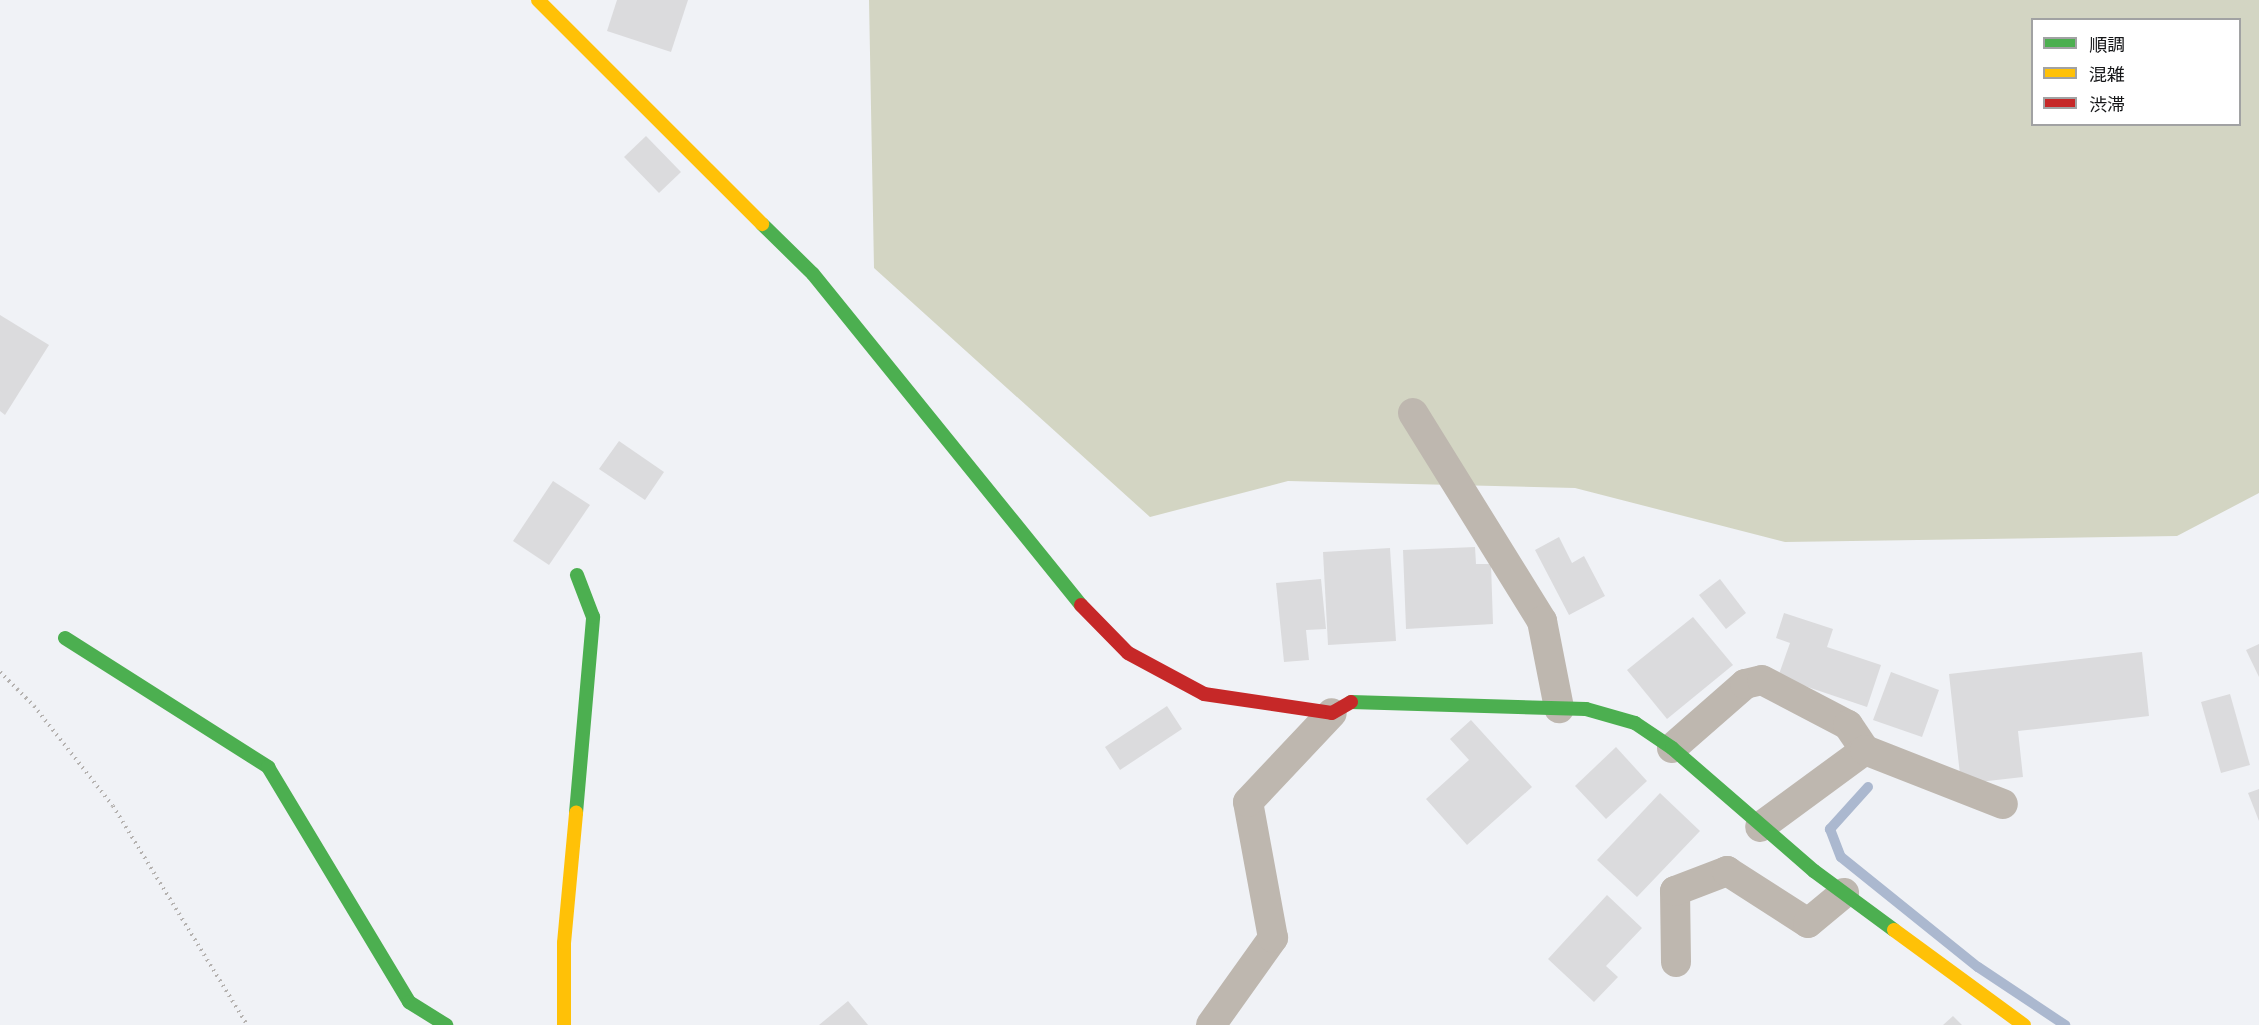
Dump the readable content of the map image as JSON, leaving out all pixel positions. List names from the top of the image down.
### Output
{
  "legend": ["順調", "混雑", "渋滞"]
}
